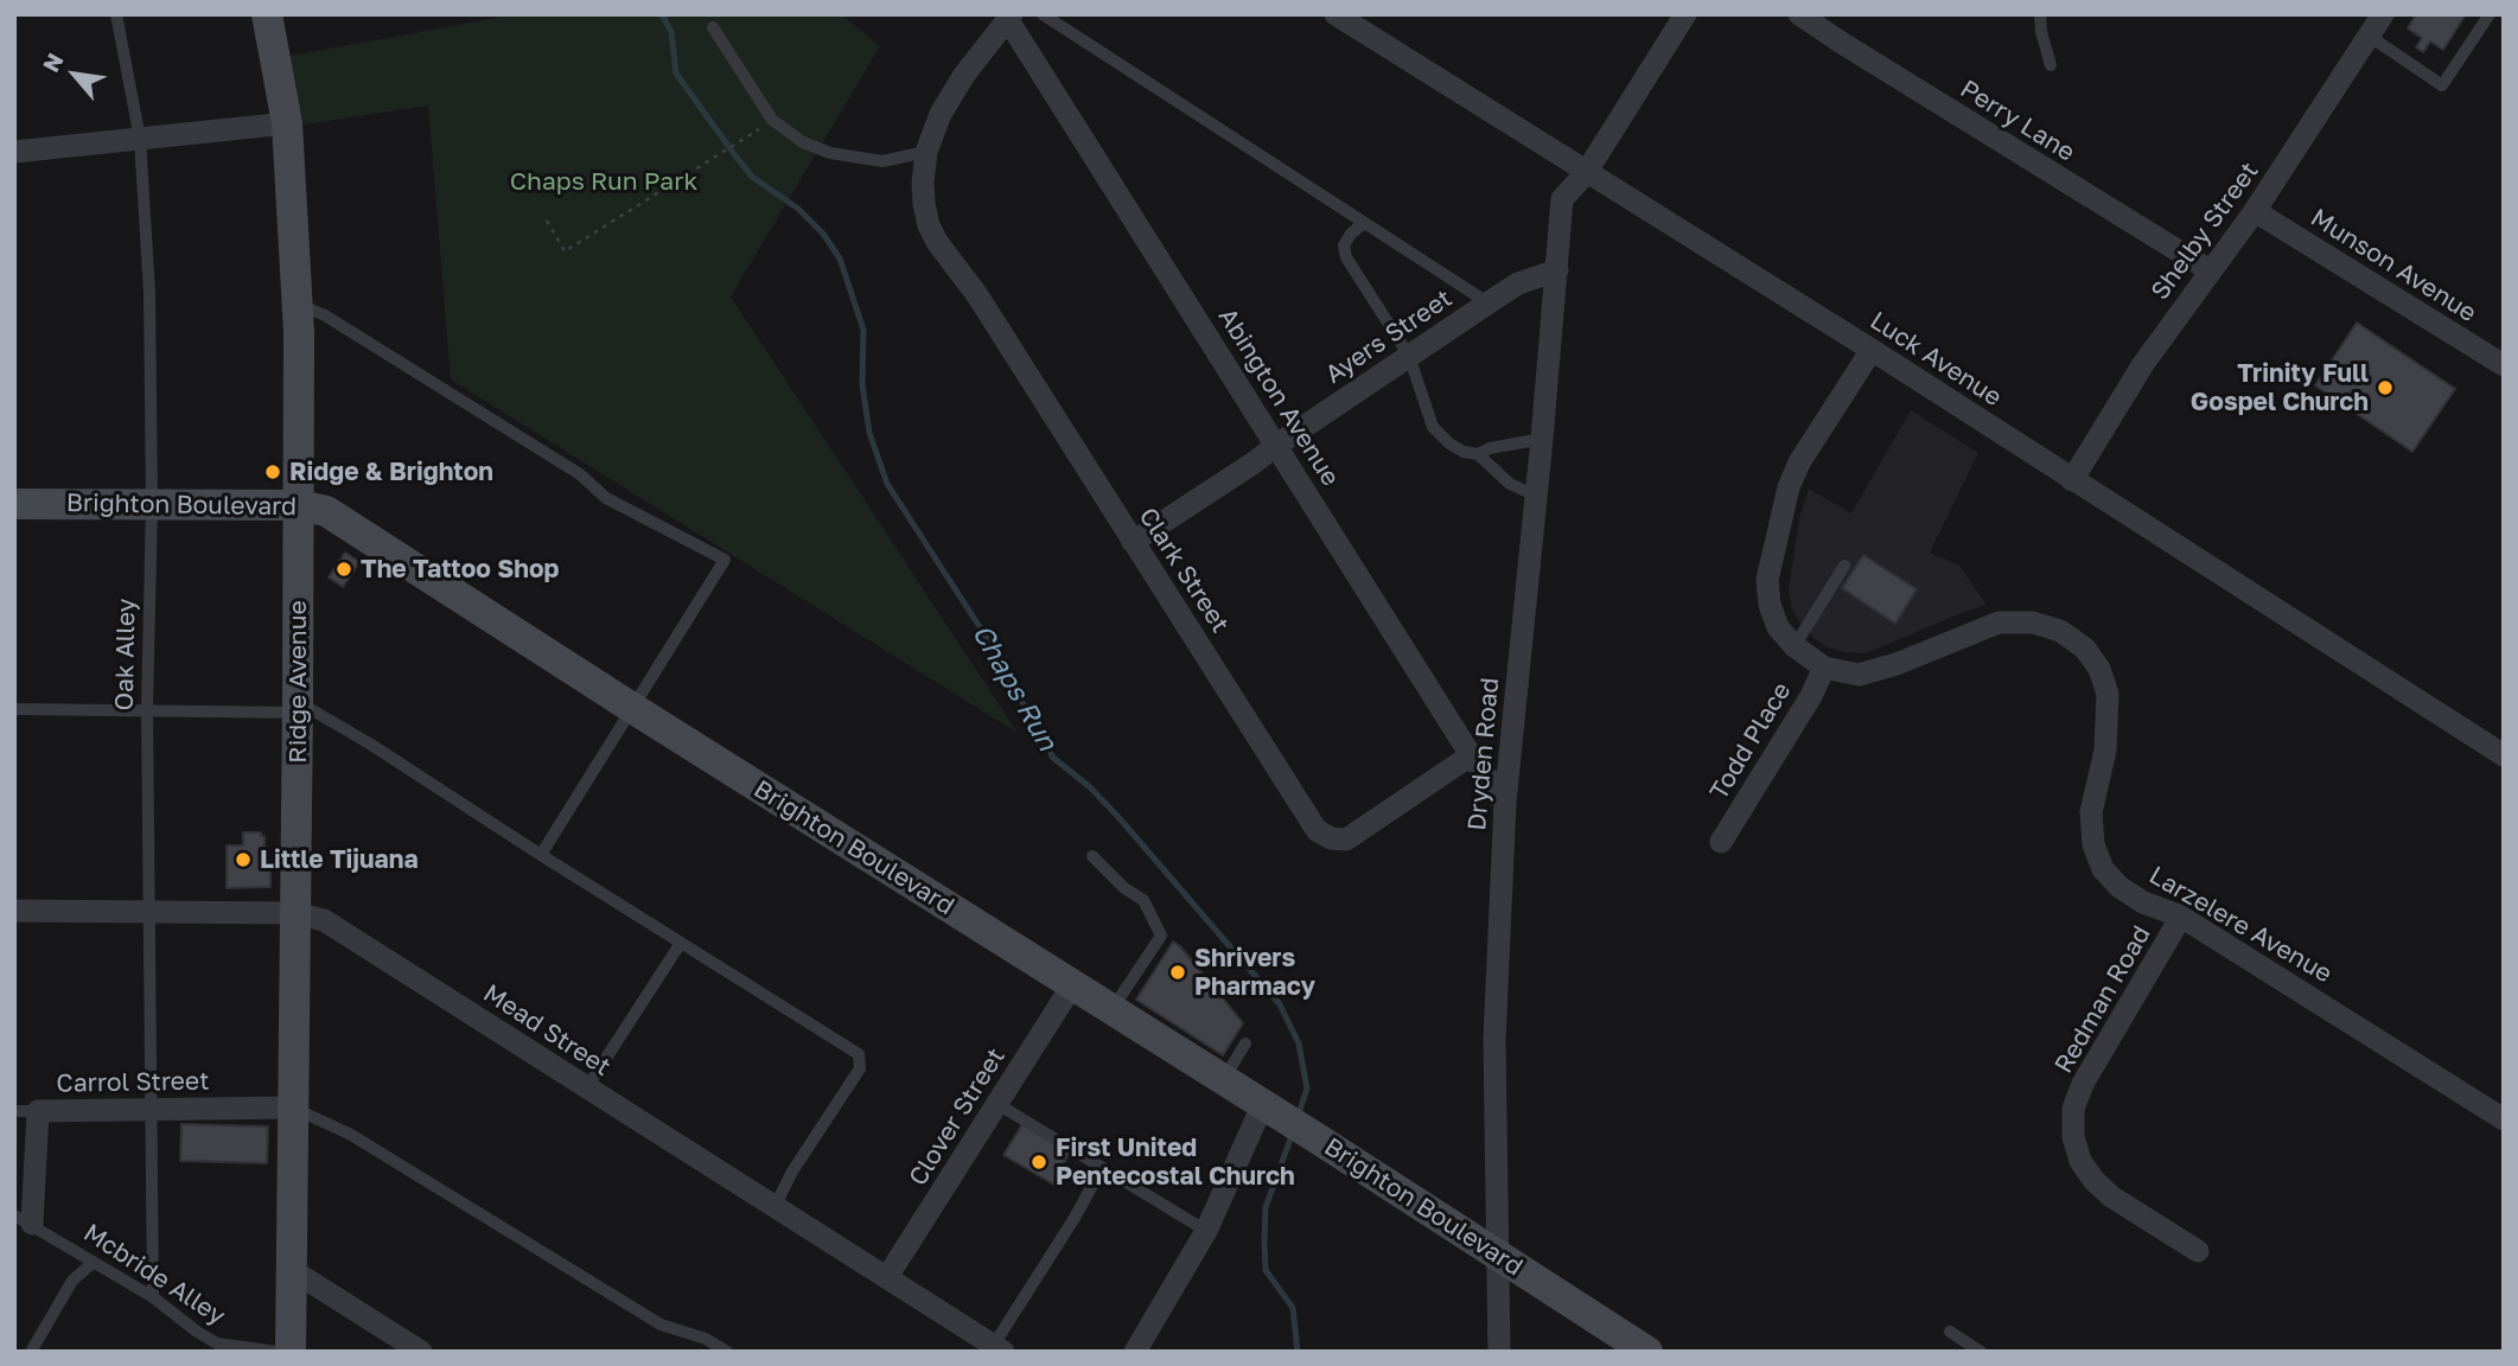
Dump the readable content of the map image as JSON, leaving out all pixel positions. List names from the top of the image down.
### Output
{
  "streets": {
    "street": [
      "Perry Lane",
      "Shelby Street",
      "Munson Avenue",
      "Ayers Street",
      "Luck Avenue",
      "Abington Avenue",
      "Brighton Boulevard",
      "Clark Street",
      "Ridge Avenue",
      "Todd Place",
      "Dryden Road",
      "Larzelere Avenue",
      "Redman Road",
      "Mead Street",
      "Carrol Street",
      "Clover Street"
    ],
    "lane": ["Oak Alley", "Mcbride Alley"]
  },
  "crossings": [
    ["Perry Lane", "Shelby Street"],
    ["Shelby Street", "Munson Avenue"],
    ["Shelby Street", "Luck Avenue"],
    ["Ayers Street", "Abington Avenue"],
    ["Ayers Street", "Clark Street"],
    ["Ayers Street", "Dryden Road"],
    ["Luck Avenue", "Dryden Road"],
    ["Luck Avenue", "Larzelere Avenue"],
    ["Abington Avenue", "Clark Street"],
    ["Abington Avenue", "Dryden Road"],
    ["Brighton Boulevard", "Oak Alley"],
    ["Brighton Boulevard", "Ridge Avenue"],
    ["Brighton Boulevard", "Dryden Road"],
    ["Brighton Boulevard", "Clover Street"],
    ["Oak Alley", "Mead Street"],
    ["Oak Alley", "Carrol Street"],
    ["Oak Alley", "Mcbride Alley"],
    ["Ridge Avenue", "Mead Street"],
    ["Ridge Avenue", "Carrol Street"],
    ["Todd Place", "Larzelere Avenue"],
    ["Larzelere Avenue", "Redman Road"],
    ["Mead Street", "Clover Street"],
    ["Carrol Street", "Mcbride Alley"]
  ],
  "water": ["Chaps Run"],
  "parks": ["Chaps Run Park"],
  "places": [
    "Trinity Full Gospel Church",
    "Ridge & Brighton",
    "The Tattoo Shop",
    "Little Tijuana",
    "Shrivers Pharmacy",
    "First United Pentecostal Church"
  ],
  "north": "top left"
}
